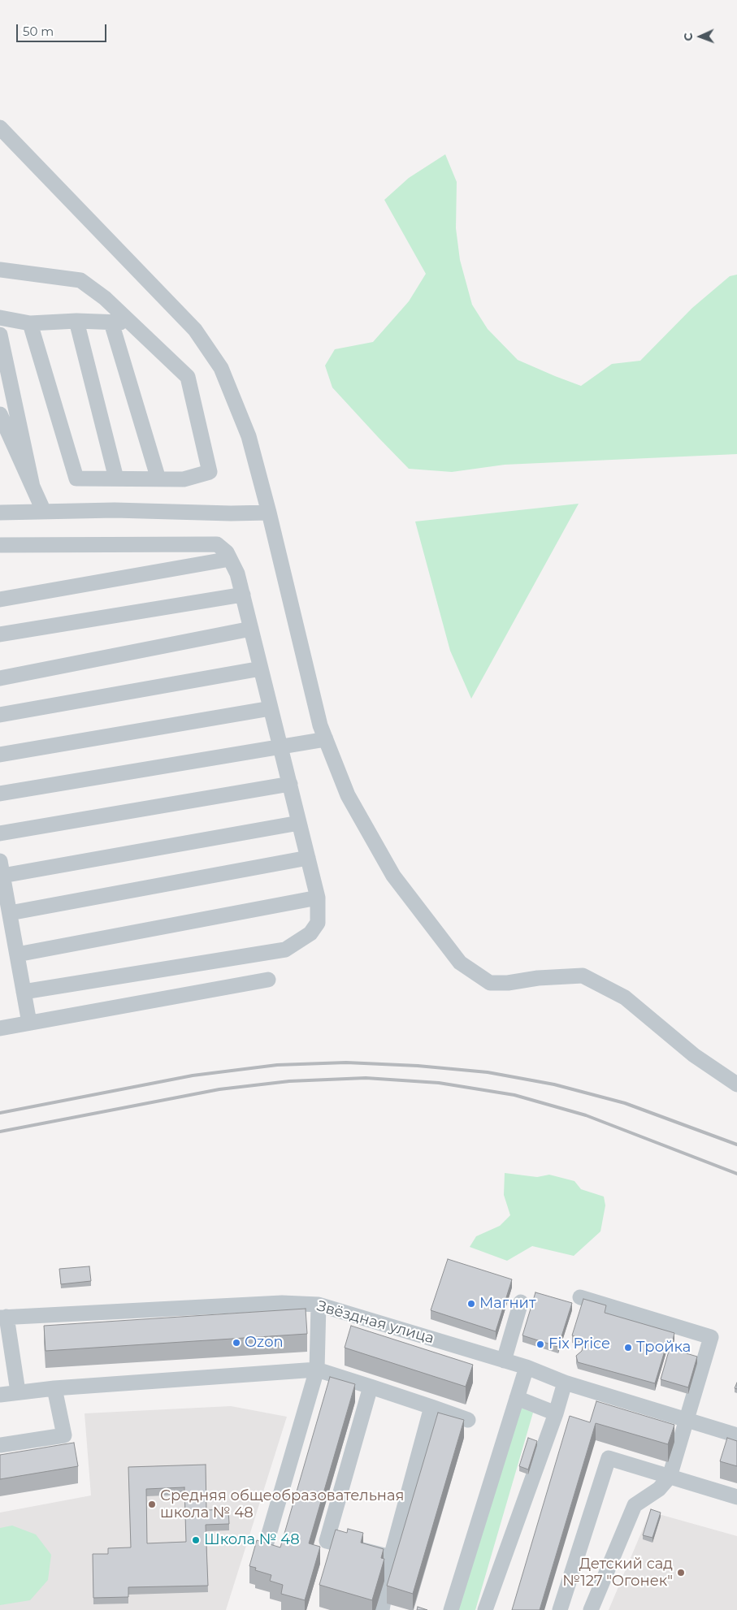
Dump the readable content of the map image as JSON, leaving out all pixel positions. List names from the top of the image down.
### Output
{
  "streets": {
    "street": ["Звёздная улица"]
  },
  "places": [
    "Магнит",
    "Ozon",
    "Fix Price",
    "Тройка",
    "Средняя общеобразовательная школа № 48",
    "Школа № 48",
    "Детский сад №127 \"Огонек\""
  ],
  "scale_bar": "50 m",
  "north": "left"
}
